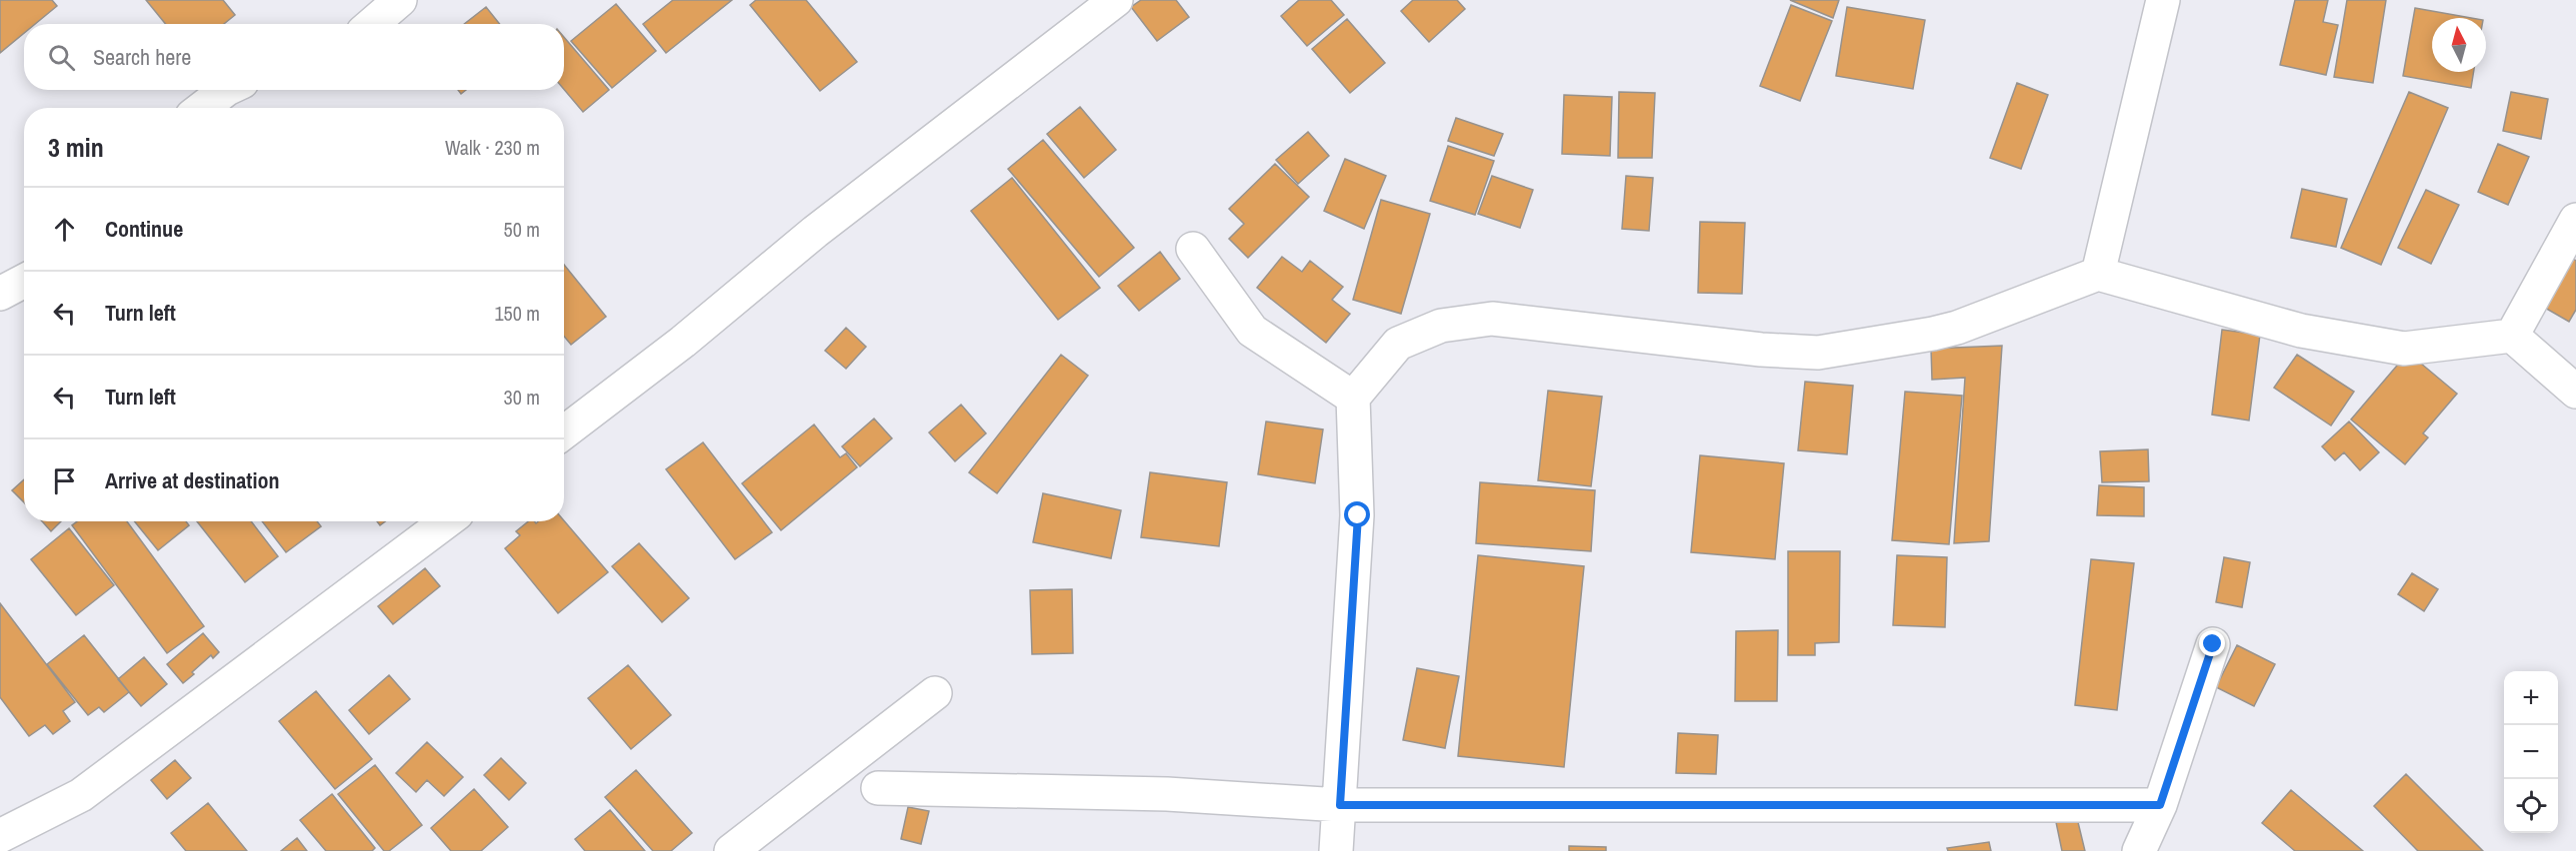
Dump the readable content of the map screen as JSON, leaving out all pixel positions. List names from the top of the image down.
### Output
{
  "north": "top",
  "page": {
    "search": "Search here",
    "heading": ["3 min", "Walk · 230 m"],
    "list": [
      ["Continue", "50 m"],
      ["Turn left", "150 m"],
      ["Turn left", "30 m"],
      "Arrive at destination"
    ],
    "map_buttons": ["+", "−"]
  }
}
